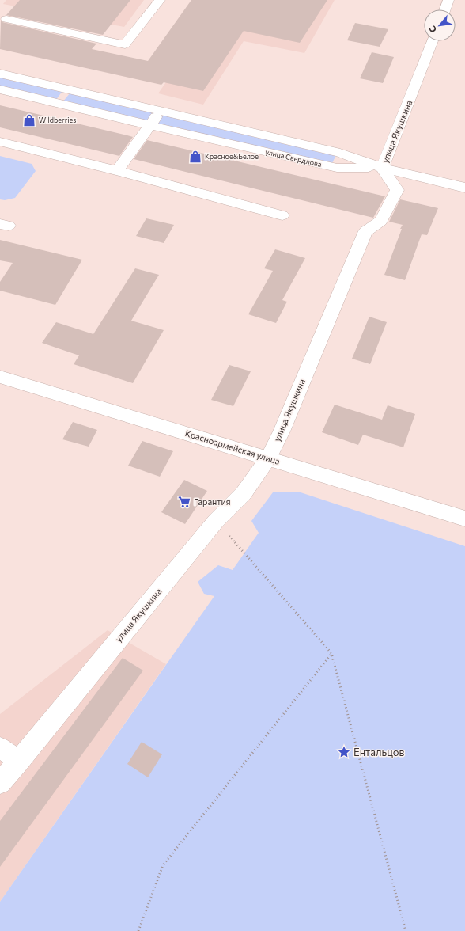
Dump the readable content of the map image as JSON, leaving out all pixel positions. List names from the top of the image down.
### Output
{
  "streets": {
    "street": ["улица Якушкина", "улица Свердлова", "Красноармейская улица"]
  },
  "crossings": [
    ["улица Якушкина", "улица Свердлова"],
    ["улица Якушкина", "Красноармейская улица"]
  ],
  "places": {
    "shop": ["Wildberries", "Красное&Белое"],
    "supermarket": ["Гарантия"],
    "place": ["Ентальцов"]
  },
  "north": "bottom left"
}
